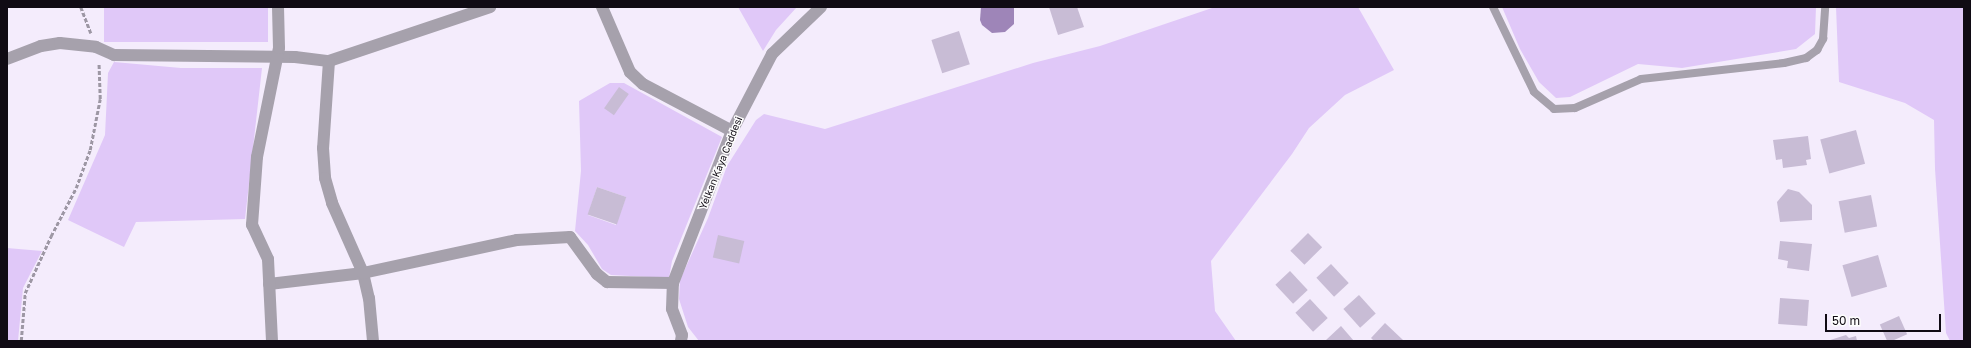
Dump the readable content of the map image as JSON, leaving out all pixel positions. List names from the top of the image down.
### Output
{
  "streets": {
    "street": ["Yelkan Kaya Caddesi"]
  },
  "scale_bar": "50 m"
}
